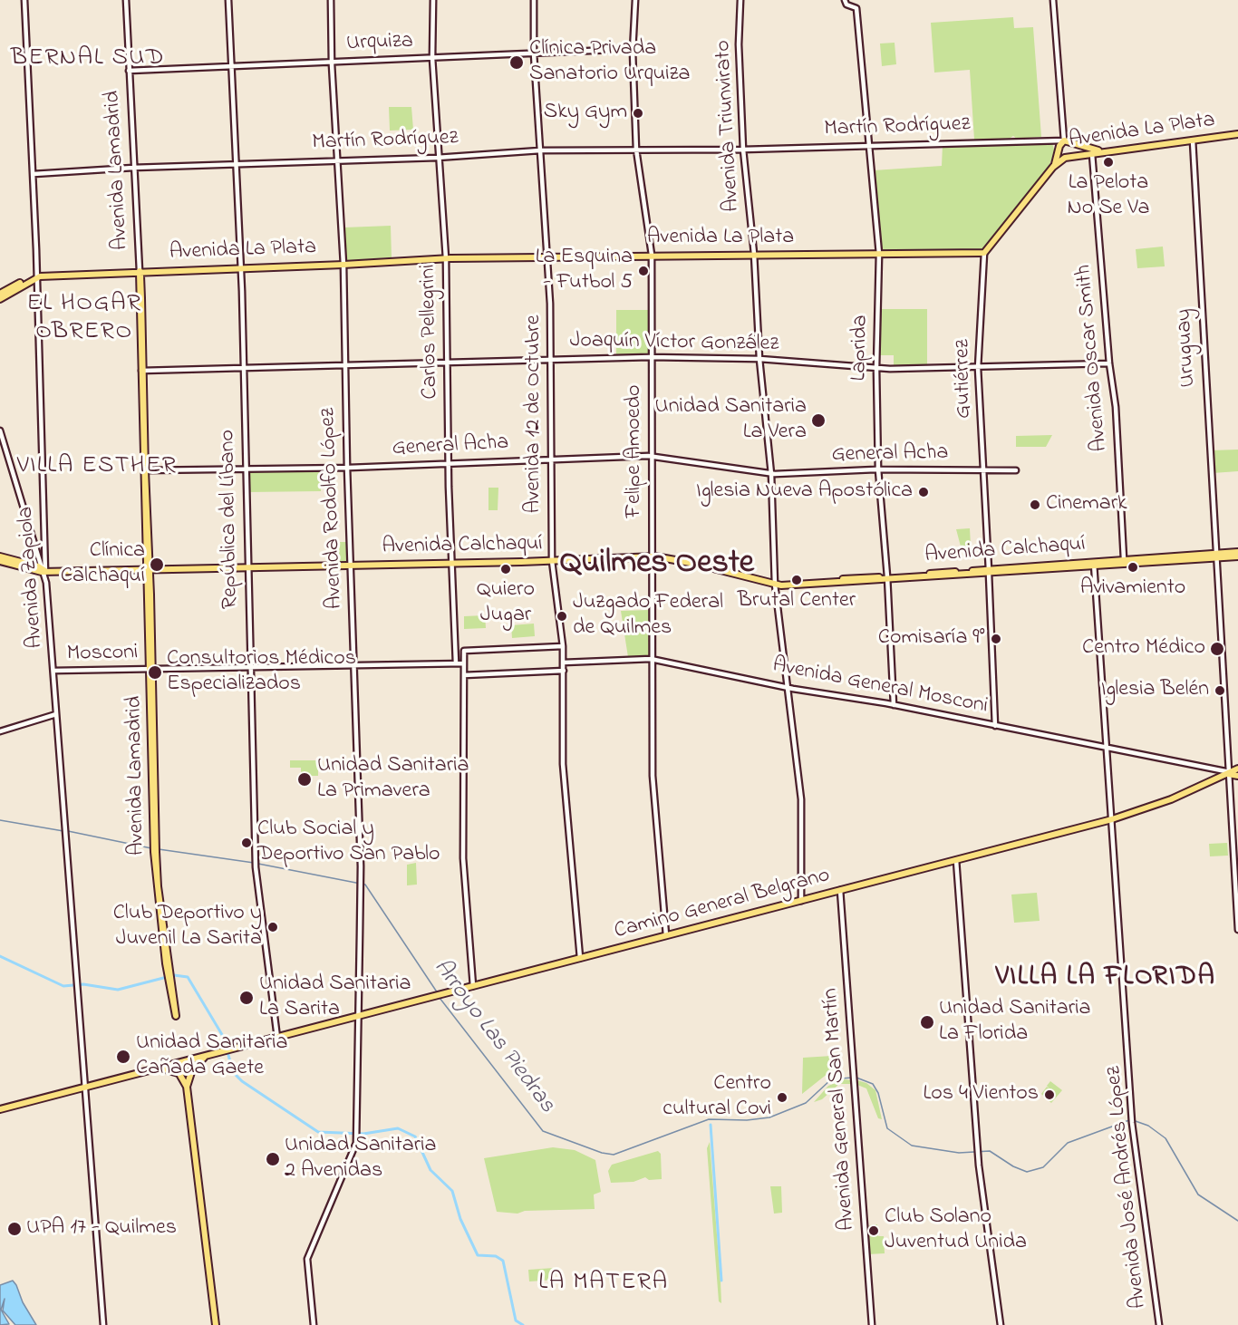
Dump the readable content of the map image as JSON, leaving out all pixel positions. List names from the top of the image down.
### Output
{
  "streets": {
    "main road": [
      "Avenida La Plata",
      "Avenida Lamadrid",
      "Avenida Calchaquí",
      "Avenida General Mosconi",
      "Camino General Belgrano"
    ],
    "street": [
      "Urquiza",
      "Avenida Triunvirato",
      "Martín Rodríguez",
      "Carlos Pellegrini",
      "Joaquín Víctor González",
      "Laprida",
      "Uruguay",
      "Avenida Oscar Smith",
      "Gutiérrez",
      "Avenida 12 de Octubre",
      "General Acha",
      "Felipe Amoedo",
      "Avenida Rodolfo López",
      "República del Líbano",
      "Avenida Zapiola",
      "Mosconi",
      "Avenida General San Martín",
      "Avenida José Andrés López"
    ]
  },
  "crossings": [
    ["Urquiza", "Avenida Lamadrid"],
    ["Urquiza", "Carlos Pellegrini"],
    ["Urquiza", "Avenida 12 de Octubre"],
    ["Urquiza", "Felipe Amoedo"],
    ["Urquiza", "Avenida Rodolfo López"],
    ["Urquiza", "República del Líbano"],
    ["Avenida Triunvirato", "Martín Rodríguez"],
    ["Avenida Triunvirato", "Avenida La Plata"],
    ["Avenida Triunvirato", "Joaquín Víctor González"],
    ["Avenida Triunvirato", "General Acha"],
    ["Avenida Triunvirato", "Avenida Calchaquí"],
    ["Avenida Triunvirato", "Avenida General Mosconi"],
    ["Avenida Triunvirato", "Camino General Belgrano"],
    ["Martín Rodríguez", "Avenida La Plata"],
    ["Martín Rodríguez", "Avenida Lamadrid"],
    ["Martín Rodríguez", "Carlos Pellegrini"],
    ["Martín Rodríguez", "Laprida"],
    ["Martín Rodríguez", "Avenida 12 de Octubre"],
    ["Martín Rodríguez", "Felipe Amoedo"],
    ["Martín Rodríguez", "Avenida Rodolfo López"],
    ["Martín Rodríguez", "República del Líbano"],
    ["Martín Rodríguez", "Avenida Zapiola"],
    ["Avenida La Plata", "Avenida Lamadrid"],
    ["Avenida La Plata", "Carlos Pellegrini"],
    ["Avenida La Plata", "Laprida"],
    ["Avenida La Plata", "Uruguay"],
    ["Avenida La Plata", "Avenida Oscar Smith"],
    ["Avenida La Plata", "Gutiérrez"],
    ["Avenida La Plata", "Avenida 12 de Octubre"],
    ["Avenida La Plata", "Felipe Amoedo"],
    ["Avenida La Plata", "Avenida Rodolfo López"],
    ["Avenida La Plata", "República del Líbano"],
    ["Avenida La Plata", "Avenida Zapiola"],
    ["Avenida Lamadrid", "Joaquín Víctor González"],
    ["Avenida Lamadrid", "General Acha"],
    ["Avenida Lamadrid", "Avenida Calchaquí"],
    ["Avenida Lamadrid", "Mosconi"],
    ["Carlos Pellegrini", "Joaquín Víctor González"],
    ["Carlos Pellegrini", "General Acha"],
    ["Carlos Pellegrini", "Avenida Calchaquí"],
    ["Joaquín Víctor González", "Laprida"],
    ["Joaquín Víctor González", "Avenida Oscar Smith"],
    ["Joaquín Víctor González", "Gutiérrez"],
    ["Joaquín Víctor González", "Avenida 12 de Octubre"],
    ["Joaquín Víctor González", "Felipe Amoedo"],
    ["Joaquín Víctor González", "Avenida Rodolfo López"],
    ["Joaquín Víctor González", "República del Líbano"],
    ["Laprida", "General Acha"],
    ["Laprida", "Avenida Calchaquí"],
    ["Laprida", "Avenida General Mosconi"],
    ["Uruguay", "Avenida Calchaquí"],
    ["Uruguay", "Avenida General Mosconi"],
    ["Uruguay", "Camino General Belgrano"],
    ["Avenida Oscar Smith", "Avenida Calchaquí"],
    ["Gutiérrez", "General Acha"],
    ["Gutiérrez", "Avenida Calchaquí"],
    ["Gutiérrez", "Avenida General Mosconi"],
    ["Avenida 12 de Octubre", "General Acha"],
    ["Avenida 12 de Octubre", "Avenida Calchaquí"],
    ["Avenida 12 de Octubre", "Avenida General Mosconi"],
    ["Avenida 12 de Octubre", "Camino General Belgrano"],
    ["General Acha", "Felipe Amoedo"],
    ["General Acha", "Avenida Rodolfo López"],
    ["General Acha", "República del Líbano"],
    ["Felipe Amoedo", "Avenida Calchaquí"],
    ["Felipe Amoedo", "Avenida General Mosconi"],
    ["Felipe Amoedo", "Camino General Belgrano"],
    ["Avenida Rodolfo López", "Avenida Calchaquí"],
    ["Avenida Rodolfo López", "Camino General Belgrano"],
    ["República del Líbano", "Avenida Calchaquí"],
    ["República del Líbano", "Camino General Belgrano"],
    ["Avenida Calchaquí", "Avenida Zapiola"],
    ["Avenida Calchaquí", "Avenida José Andrés López"],
    ["Avenida Zapiola", "Mosconi"],
    ["Avenida General Mosconi", "Camino General Belgrano"],
    ["Avenida General Mosconi", "Avenida José Andrés López"],
    ["Camino General Belgrano", "Avenida General San Martín"],
    ["Camino General Belgrano", "Avenida José Andrés López"]
  ],
  "districts": [
    "BERNAL SUD",
    "EL HOGAR OBRERO",
    "VILLA ESTHER",
    "Quilmes Oeste",
    "VILLA LA FLORIDA",
    "LA MATERA"
  ],
  "water": ["Arroyo Las Piedras"],
  "places": [
    "Clínica Privada Sanatorio Urquiza",
    "Sky Gym",
    "La Pelota No Se Va",
    "La Esquina - Futbol 5",
    "Unidad Sanitaria La Vera",
    "Iglesia Nueva Apostólica",
    "Cinemark",
    "Clínica Calchaquí",
    "Avivamiento",
    "Quiero Jugar",
    "Brutal Center",
    "Juzgado Federal de Quilmes",
    "Comisaría 9°",
    "Centro Médico",
    "Consultorios Médicos Especializados",
    "Iglesia Belén",
    "Unidad Sanitaria La Primavera",
    "Club Social y Deportivo San Pablo",
    "Club Deportivo y Juvenil La Sarita",
    "Unidad Sanitaria La Sarita",
    "Unidad Sanitaria La Florida",
    "Unidad Sanitaria Cañada Gaete",
    "Los 4 Vientos",
    "Centro cultural Covi",
    "Unidad Sanitaria 2 Avenidas",
    "UPA 17 - Quilmes",
    "Club Solano Juventud Unida"
  ]
}
